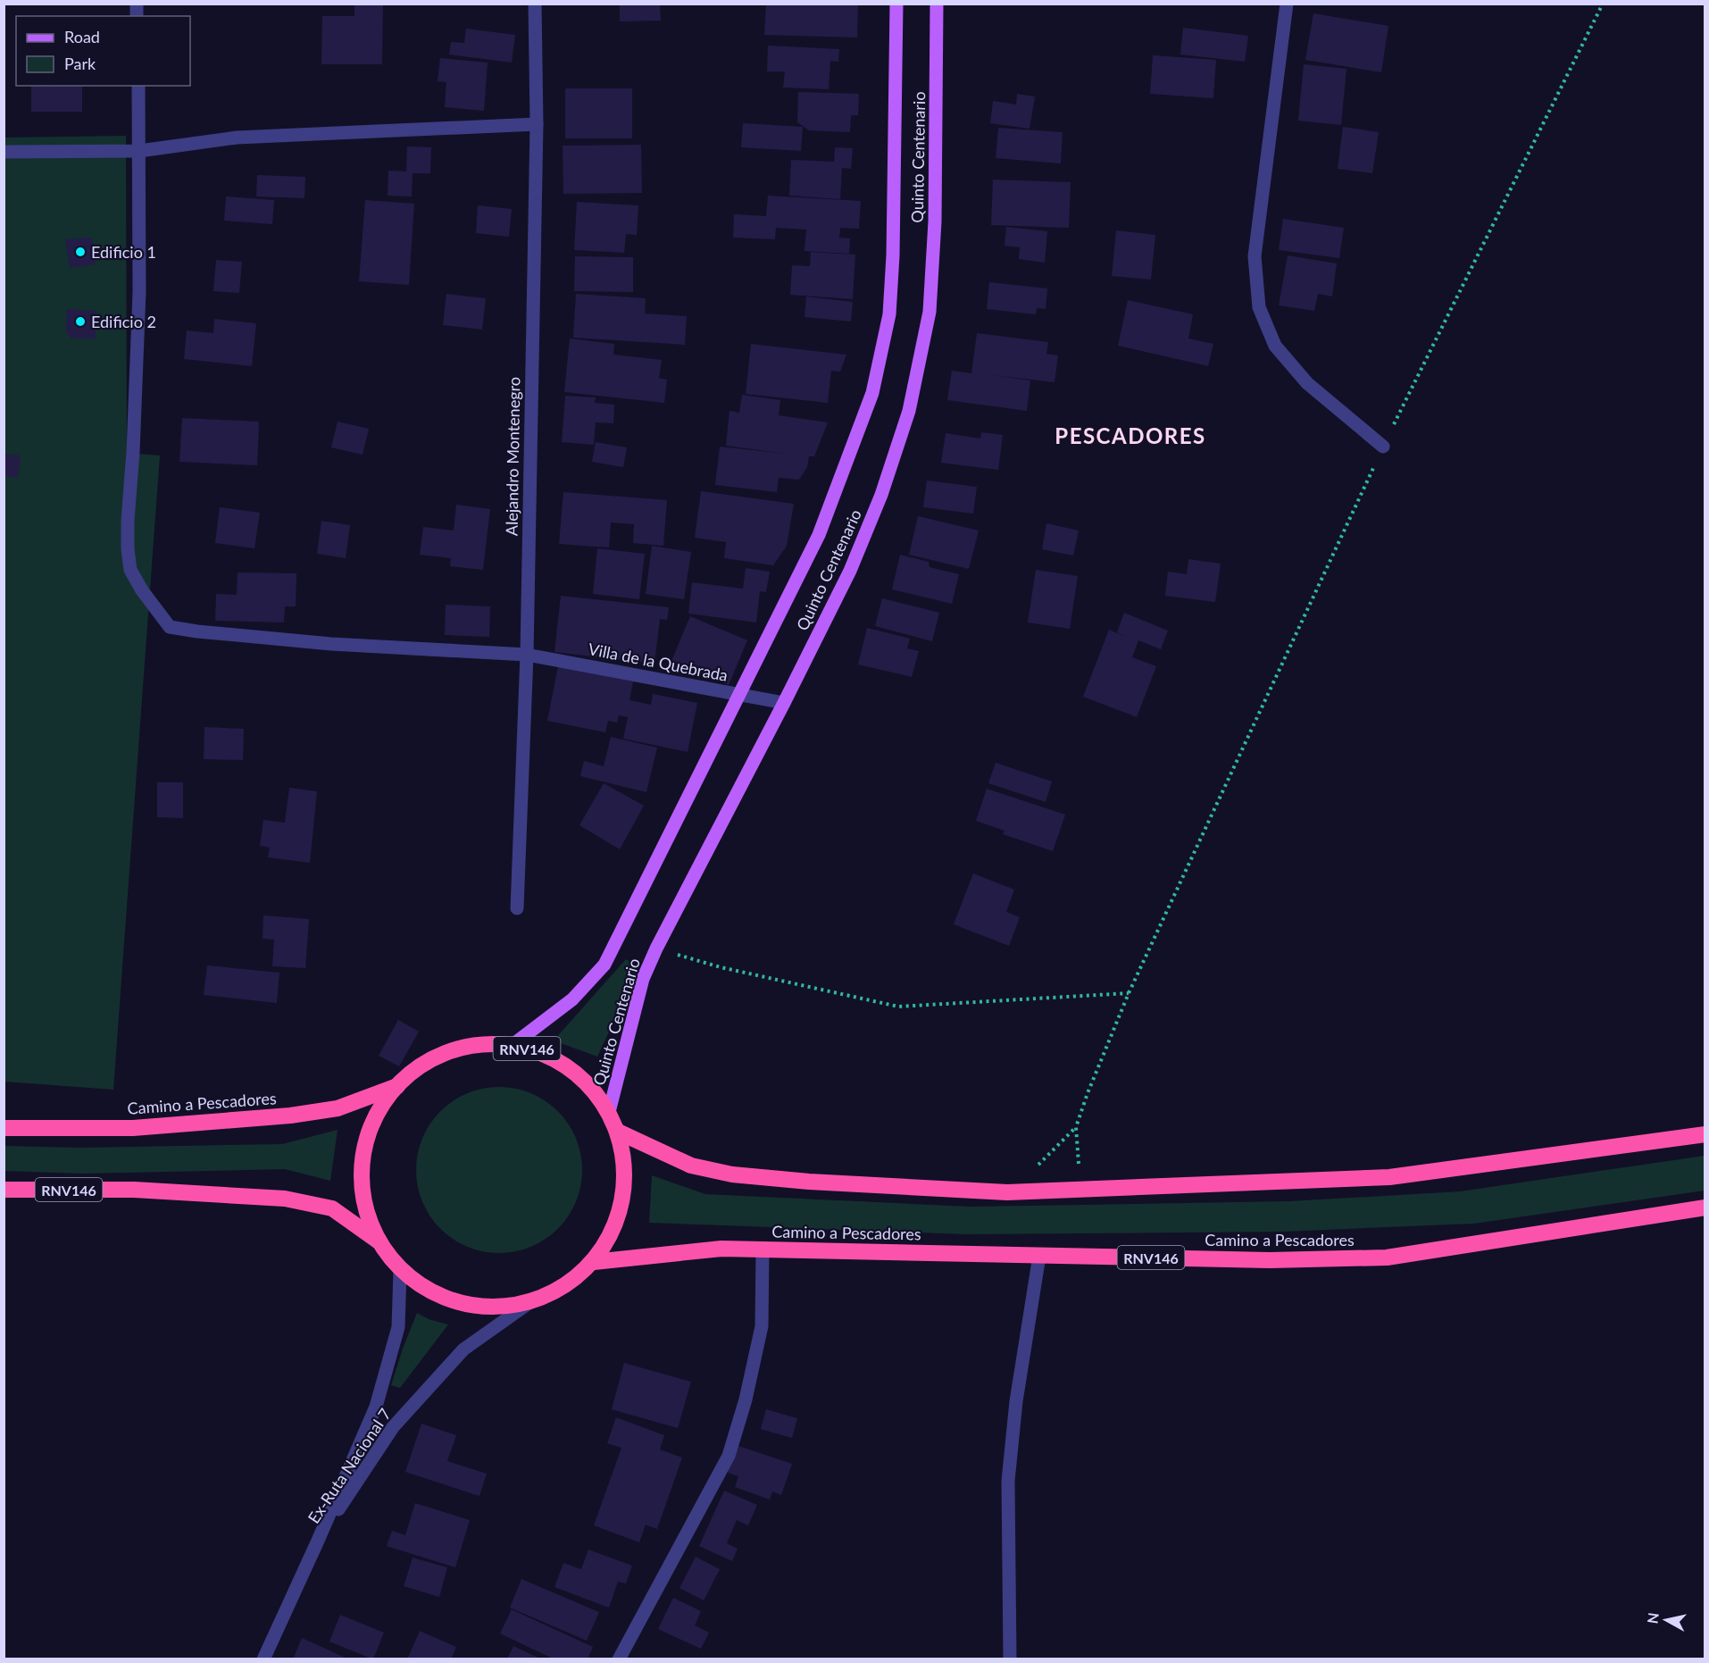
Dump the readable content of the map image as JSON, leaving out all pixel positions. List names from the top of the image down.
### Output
{
  "streets": {
    "highway": ["RNV146", "Camino a Pescadores"],
    "main road": ["Quinto Centenario"],
    "street": ["Alejandro Montenegro", "Villa de la Quebrada", "Ex-Ruta Nacional 7"]
  },
  "crossings": [
    ["Quinto Centenario", "Villa de la Quebrada"],
    ["Quinto Centenario", "RNV146"],
    ["Alejandro Montenegro", "Villa de la Quebrada"],
    ["RNV146", "Camino a Pescadores"],
    ["RNV146", "Ex-Ruta Nacional 7"]
  ],
  "districts": ["PESCADORES"],
  "places": ["Edificio 1", "Edificio 2"],
  "legend": ["Road", "Park"],
  "north": "left"
}
